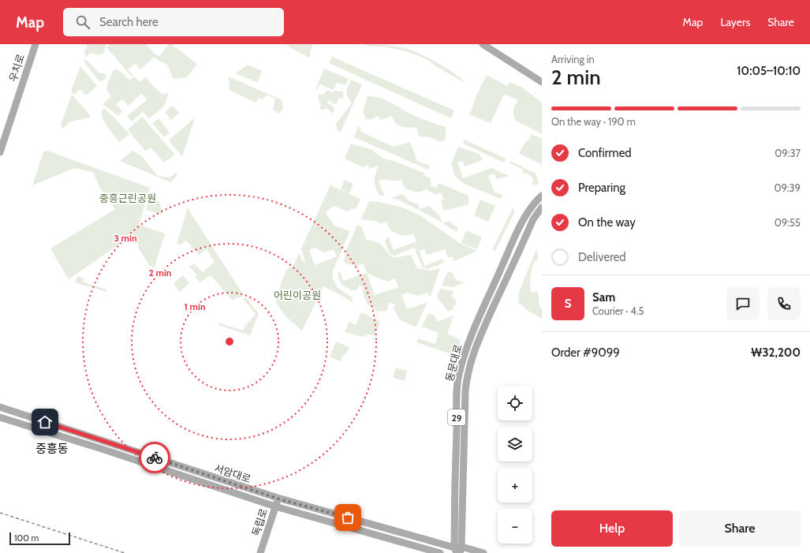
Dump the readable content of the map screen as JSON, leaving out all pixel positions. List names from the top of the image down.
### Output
{
  "streets": {
    "main road": [
      "우치로",
      "동문대로",
      "29",
      "서암대로",
      "독립로"
    ]
  },
  "crossings": [
    ["동문대로", "서암대로"],
    ["서암대로", "독립로"]
  ],
  "districts": ["중흥동"],
  "parks": ["중흥근린공원", "어린이공원"],
  "scale_bar": "100 m",
  "page": {
    "header": "Map",
    "search": "Search here",
    "nav": ["Map", "Layers", "Share"],
    "heading": ["2 min", "Arriving in", "10:05–10:10"],
    "panel": [
      "Sam",
      "Courier · 4.5",
      "Order #9099",
      "₩32,200"
    ],
    "bar": "On the way · 190 m",
    "list": [
      ["Confirmed", "09:37"],
      ["Preparing", "09:39"],
      ["On the way", "09:55"],
      "Delivered"
    ],
    "round": "S",
    "map_buttons": ["+", "−"],
    "buttons": ["Help", "Share"],
    "scale": "100 m"
  },
  "rings": ["3 min", "2 min", "1 min"]
}
